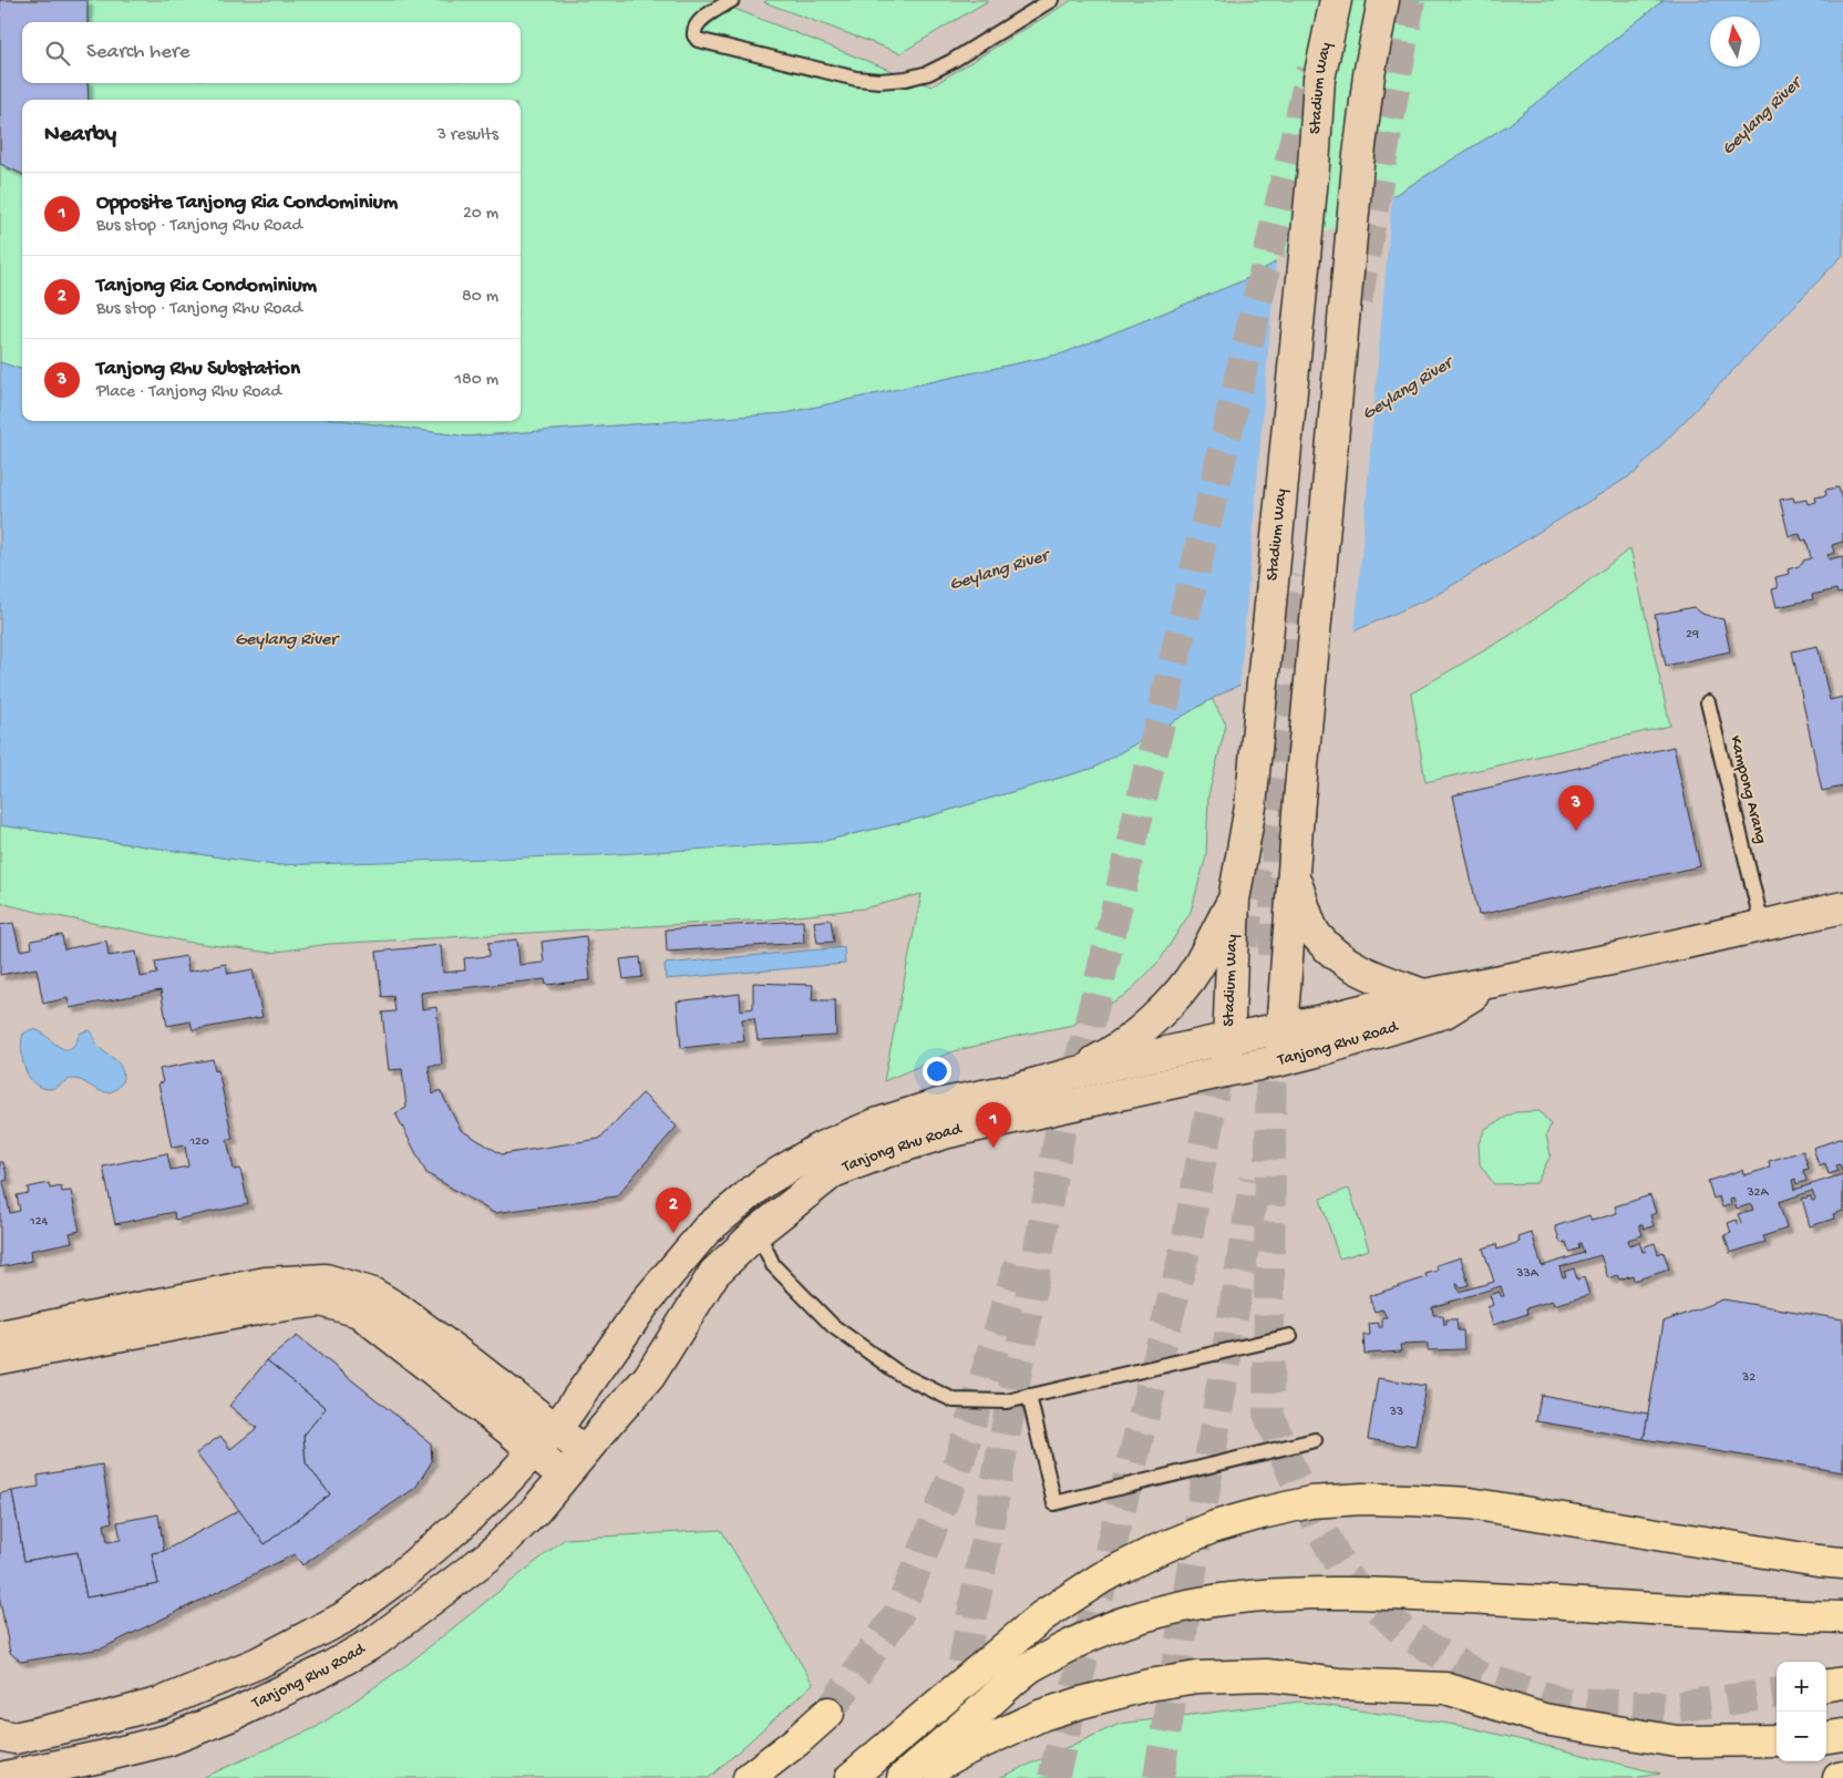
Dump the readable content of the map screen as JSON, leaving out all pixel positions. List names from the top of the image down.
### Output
{
  "streets": {
    "street": ["Stadium Way", "Tanjong Rhu Road"],
    "lane": ["Kampong Arang"]
  },
  "crossings": [
    ["Stadium Way", "Tanjong Rhu Road"],
    ["Kampong Arang", "Tanjong Rhu Road"]
  ],
  "water": ["Geylang River"],
  "house_numbers": [
    "29",
    "120",
    "32A",
    "124",
    "33A",
    "32",
    "33"
  ],
  "north": "top",
  "page": {
    "search": "Search here",
    "heading": ["Nearby", "3 results"],
    "list": [
      {
        "mark": "1",
        "name": "Opposite Tanjong Ria Condominium",
        "note": "Bus stop · Tanjong Rhu Road",
        "value": "20 m"
      },
      {
        "mark": "2",
        "name": "Tanjong Ria Condominium",
        "note": "Bus stop · Tanjong Rhu Road",
        "value": "80 m"
      },
      {
        "mark": "3",
        "name": "Tanjong Rhu Substation",
        "note": "Place · Tanjong Rhu Road",
        "value": "180 m"
      }
    ],
    "pins": ["3", "1", "2"],
    "map_buttons": ["+", "−"]
  }
}
